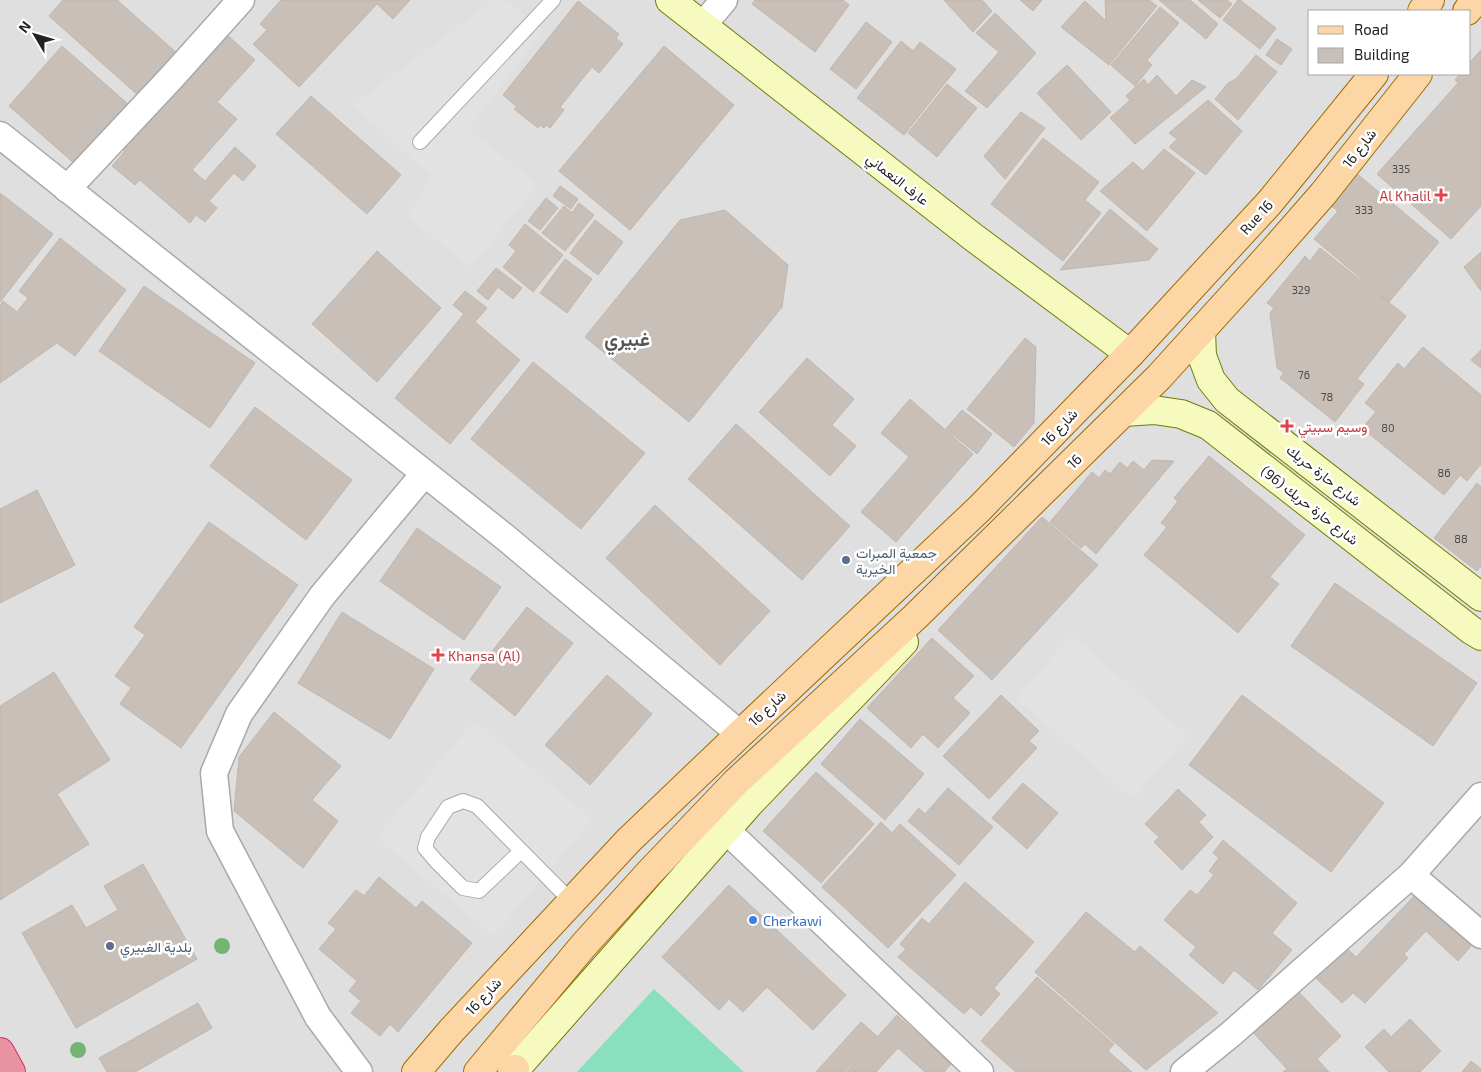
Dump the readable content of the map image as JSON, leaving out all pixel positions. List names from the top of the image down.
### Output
{
  "streets": {
    "main road": ["شارع 16", "Rue 16", "16"],
    "street": ["عارف النعماني", "شارع حارة حريك", "شارع حارة حريك (96)"]
  },
  "crossings": [
    ["شارع 16", "عارف النعماني"],
    ["شارع 16", "Rue 16"],
    ["شارع 16", "16"],
    ["شارع 16", "شارع حارة حريك"],
    ["عارف النعماني", "Rue 16"],
    ["16", "شارع حارة حريك (96)"]
  ],
  "districts": ["غبيري"],
  "places": {
    "health": ["Al Khalil", "وسيم سبيتي", "Khansa (Al)"],
    "other": ["جمعية المبرات الخيرية", "Cherkawi", "بلدية الغبيري"]
  },
  "house_numbers": [
    "335",
    "333",
    "329",
    "76",
    "78",
    "80",
    "86",
    "88"
  ],
  "legend": ["Road", "Building"],
  "north": "top left"
}
